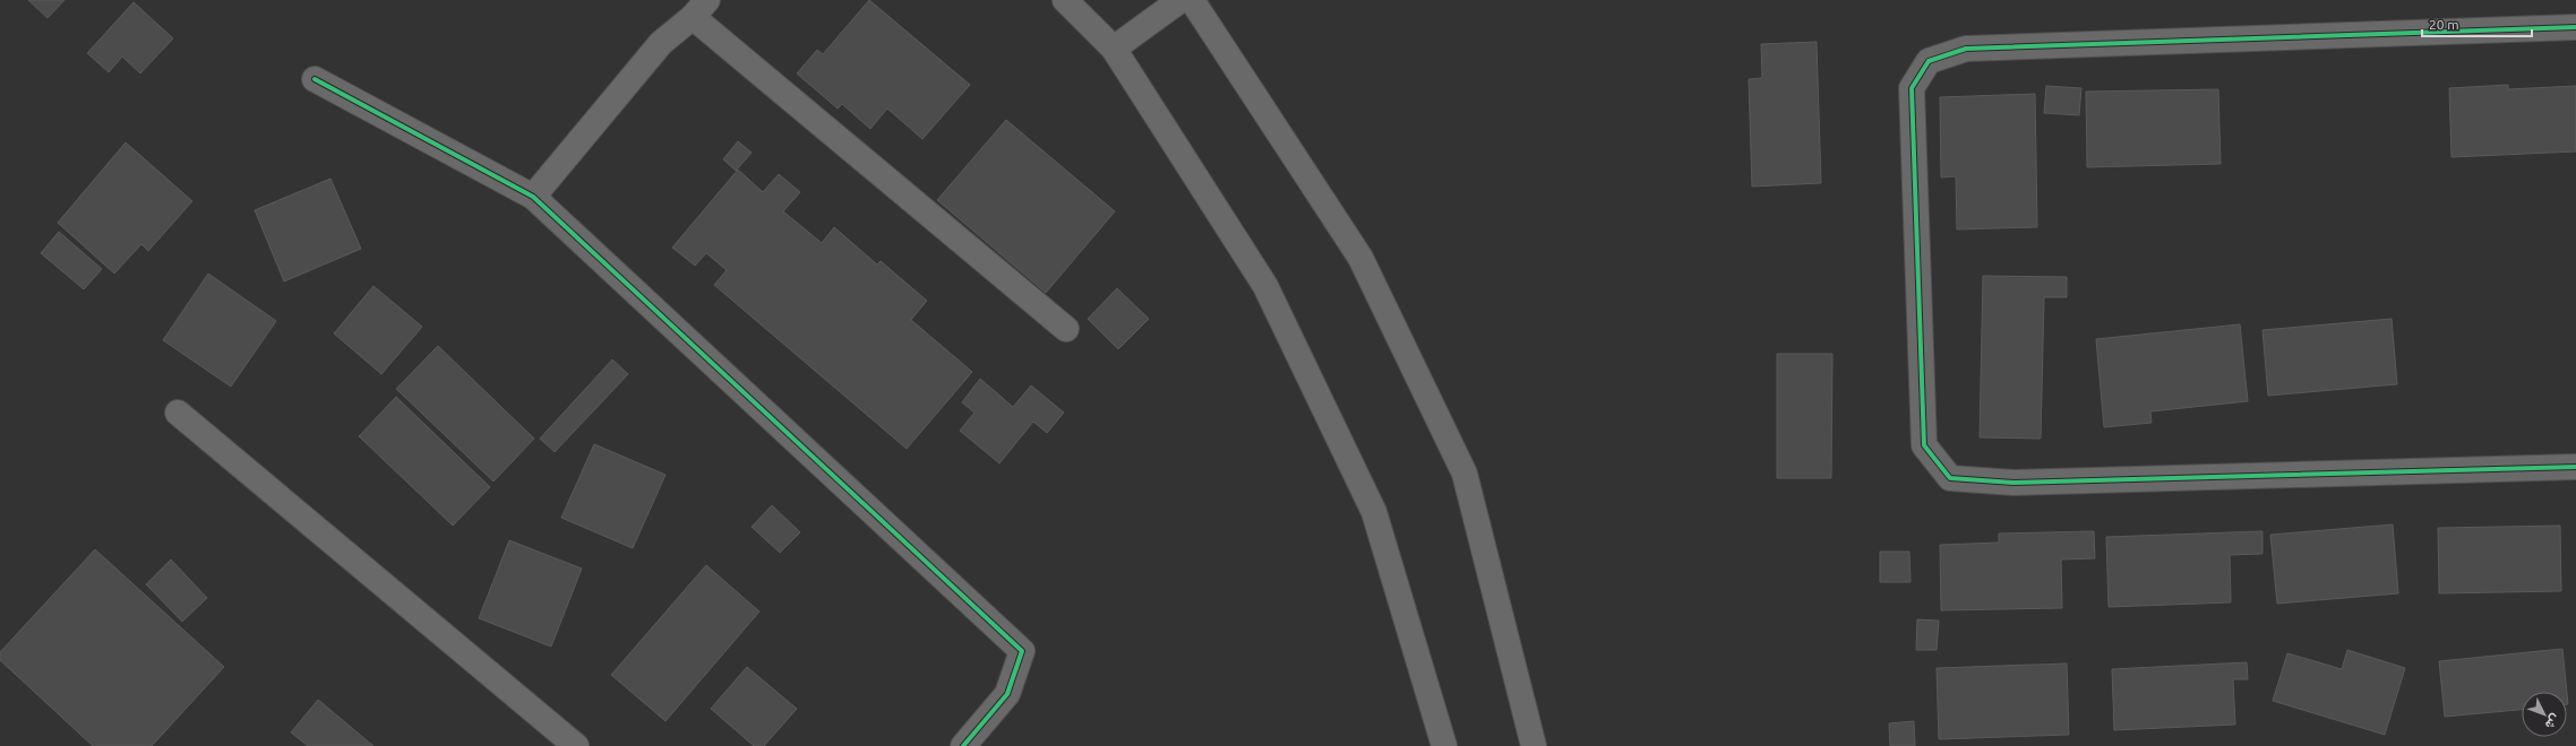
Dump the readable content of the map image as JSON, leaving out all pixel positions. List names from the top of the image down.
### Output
{
  "scale_bar": "20 m",
  "north": "bottom right"
}
